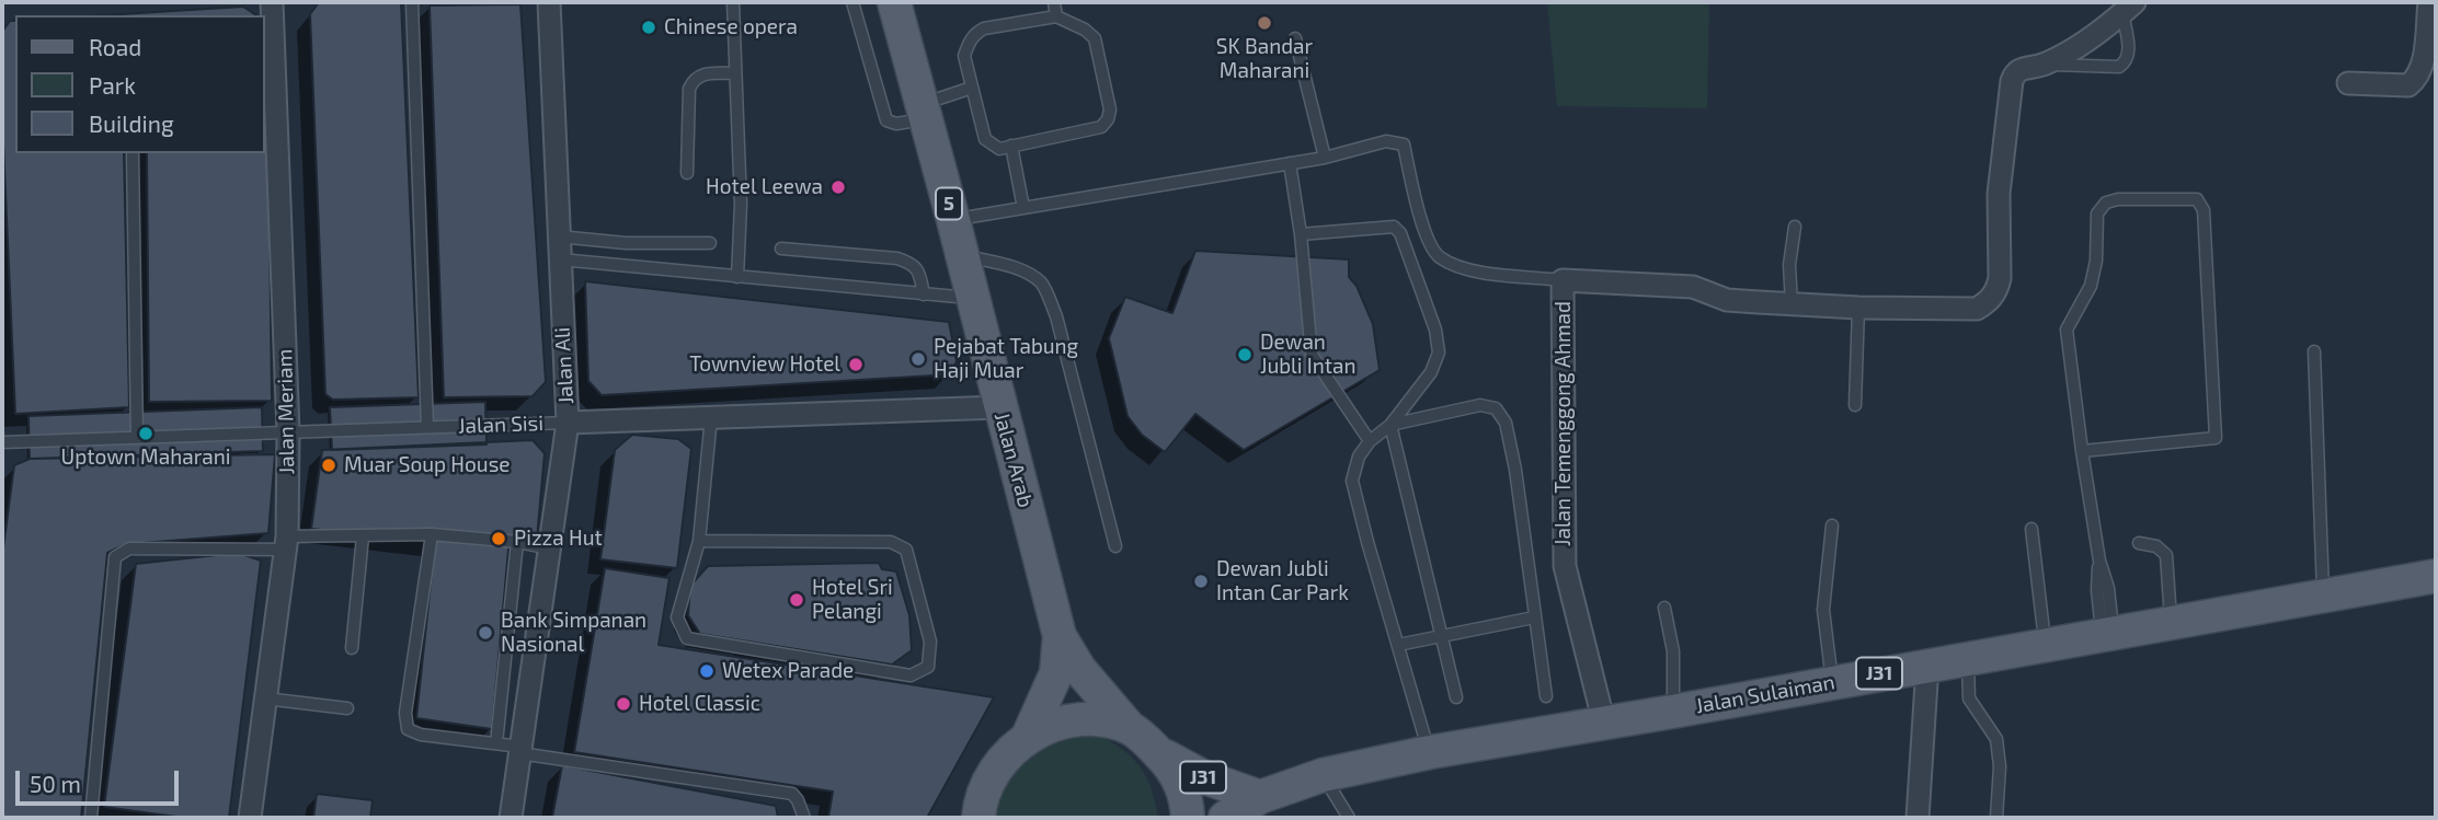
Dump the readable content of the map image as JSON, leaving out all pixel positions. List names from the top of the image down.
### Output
{
  "streets": {
    "main road": [
      "5",
      "Jalan Arab",
      "J31",
      "Jalan Sulaiman"
    ],
    "street": [
      "Jalan Ali",
      "Jalan Meriam",
      "Jalan Temenggong Ahmad",
      "Jalan Sisi"
    ]
  },
  "crossings": [
    ["5", "Jalan Arab"],
    ["5", "J31"],
    ["Jalan Ali", "Jalan Sisi"],
    ["Jalan Meriam", "Jalan Sisi"],
    ["Jalan Temenggong Ahmad", "Jalan Sulaiman"],
    ["Jalan Sisi", "Jalan Arab"],
    ["J31", "Jalan Sulaiman"]
  ],
  "places": [
    "SK Bandar Maharani",
    "Chinese opera",
    "Hotel Leewa",
    "Dewan Jubli Intan",
    "Pejabat Tabung Haji Muar",
    "Townview Hotel",
    "Uptown Maharani",
    "Muar Soup House",
    "Pizza Hut",
    "Dewan Jubli Intan Car Park",
    "Hotel Sri Pelangi",
    "Bank Simpanan Nasional",
    "Wetex Parade",
    "Hotel Classic"
  ],
  "legend": ["Road", "Park", "Building"],
  "scale_bar": "50 m"
}
